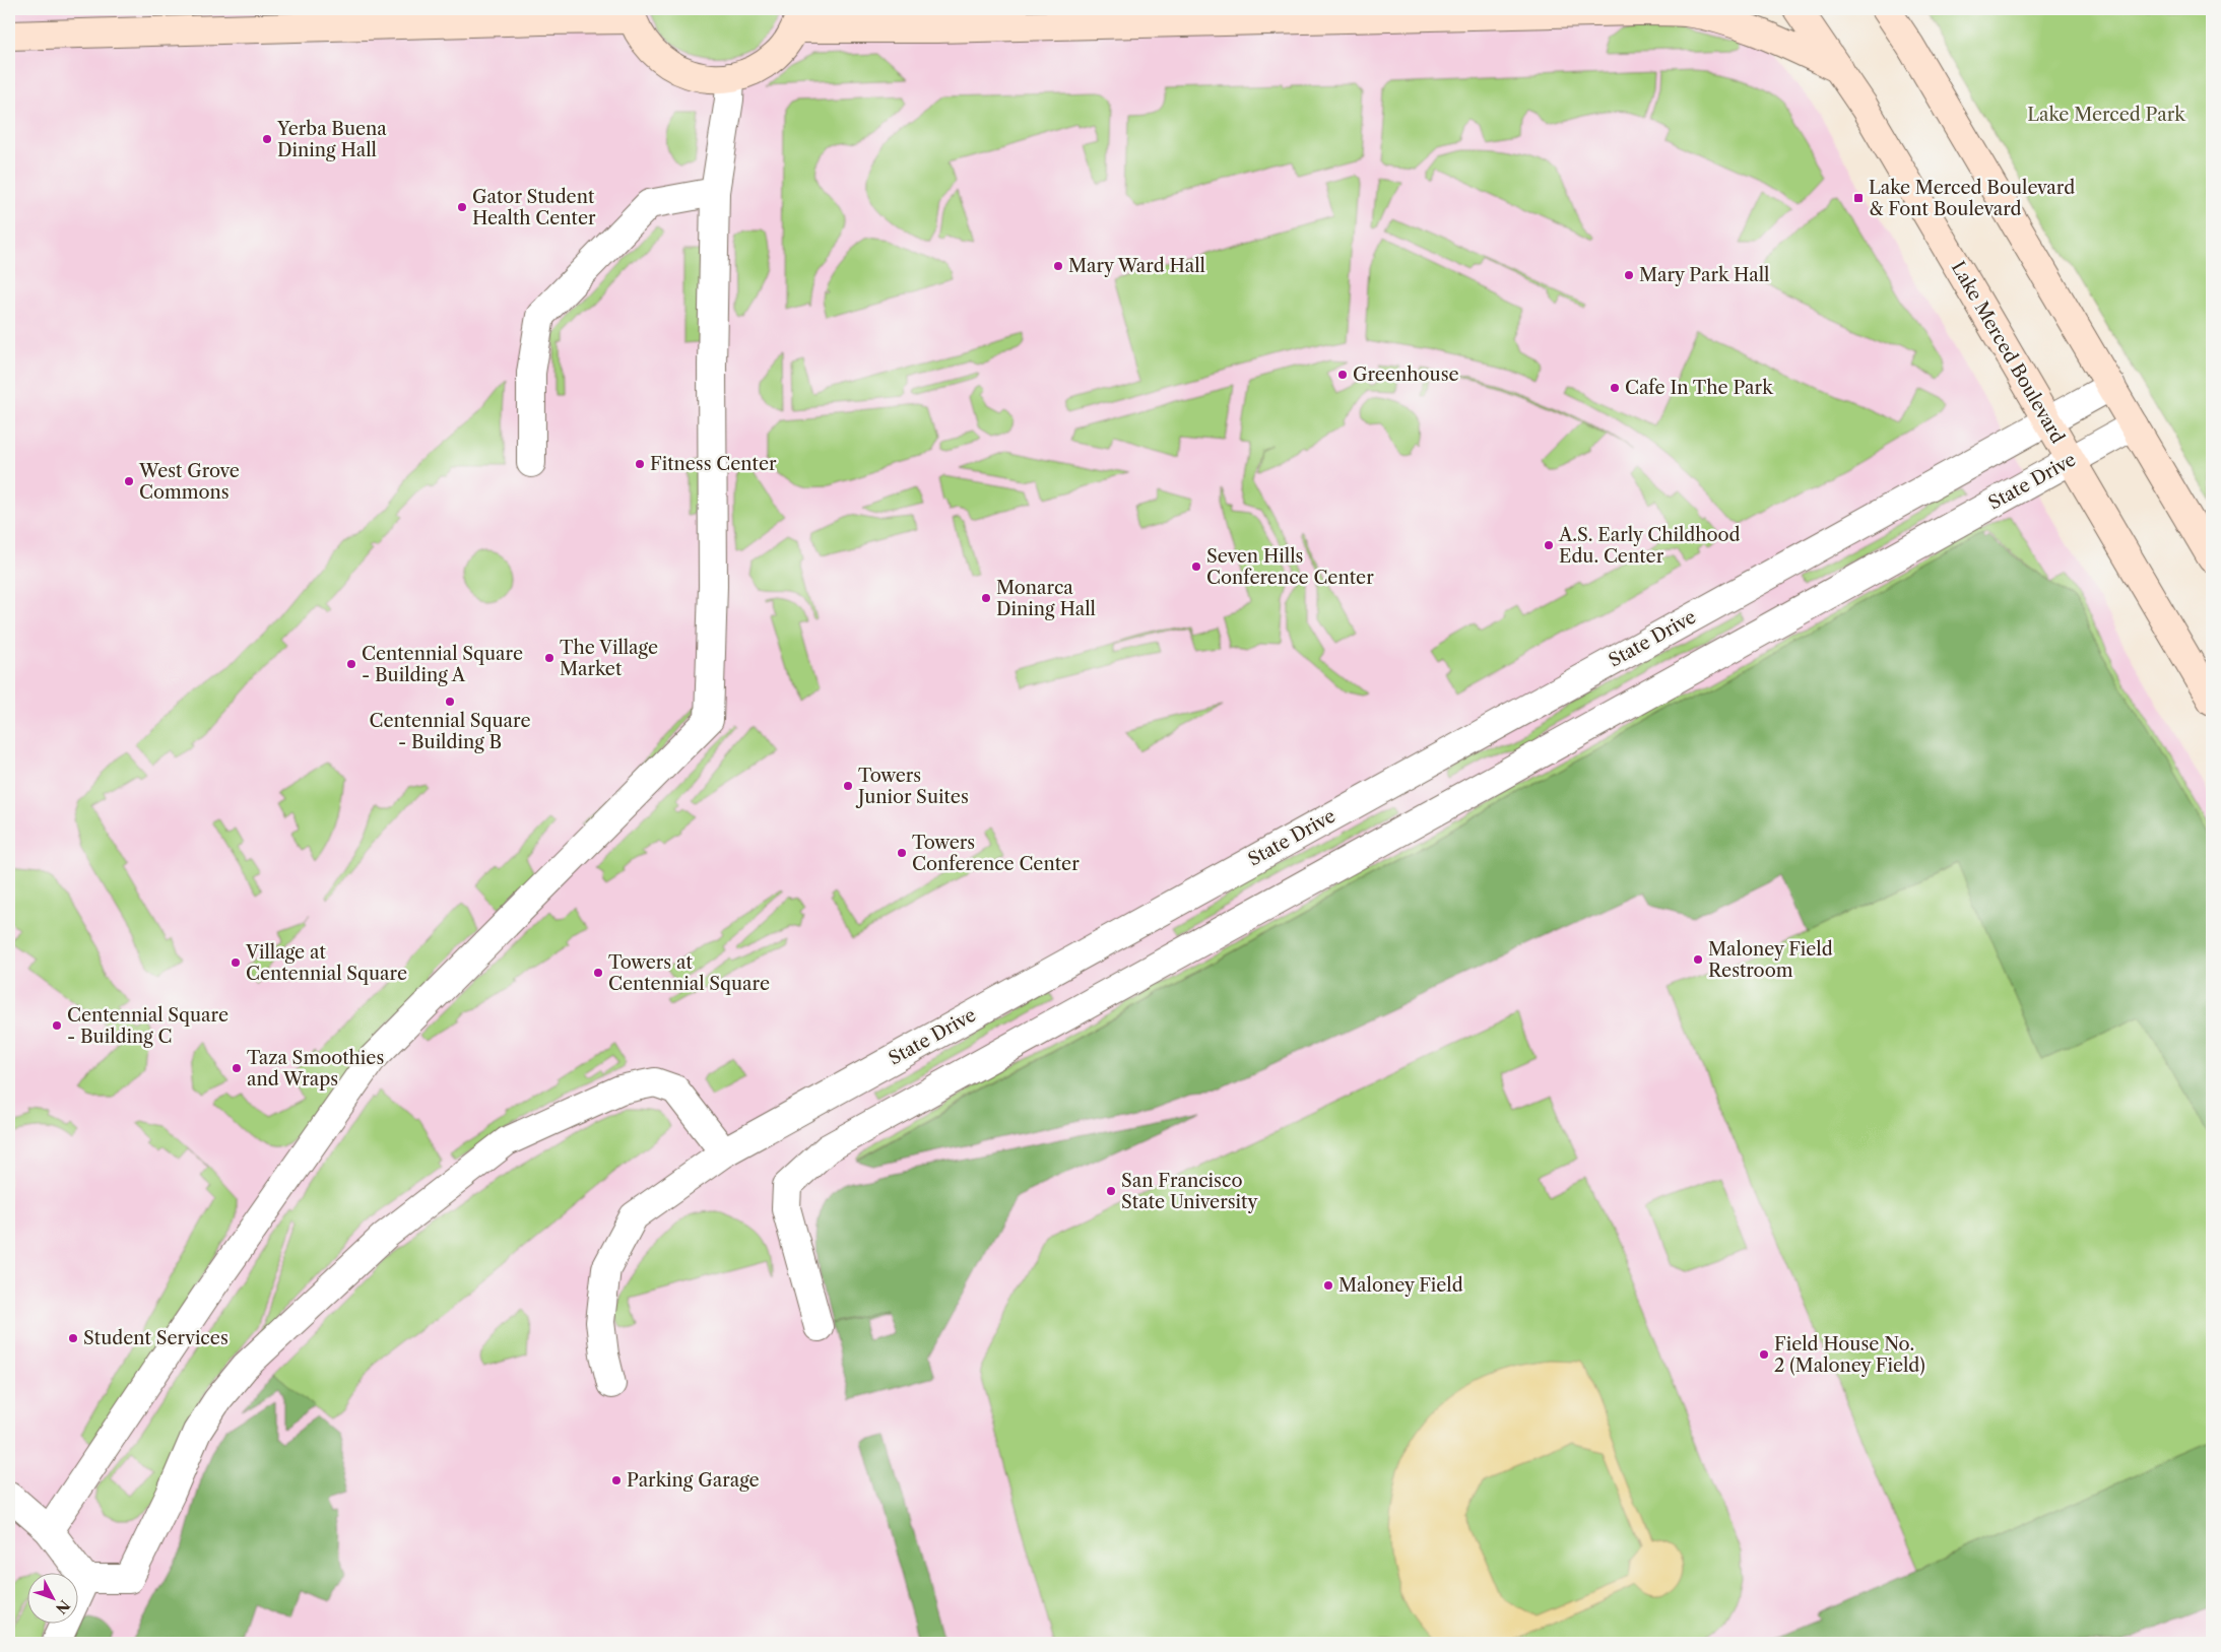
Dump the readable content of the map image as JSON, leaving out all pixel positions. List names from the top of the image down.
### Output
{
  "streets": {
    "main road": ["Lake Merced Boulevard"],
    "street": ["State Drive"]
  },
  "crossings": [
    ["Lake Merced Boulevard", "State Drive"]
  ],
  "parks": ["Lake Merced Park"],
  "places": {
    "other": [
      "Yerba Buena Dining Hall",
      "Gator Student Health Center",
      "Mary Ward Hall",
      "Mary Park Hall",
      "Greenhouse",
      "Cafe In The Park",
      "Fitness Center",
      "West Grove Commons",
      "A.S. Early Childhood Edu. Center",
      "Seven Hills Conference Center",
      "Monarca Dining Hall",
      "The Village Market",
      "Centennial Square - Building A",
      "Centennial Square - Building B",
      "Towers Junior Suites",
      "Towers Conference Center",
      "Maloney Field Restroom",
      "Village at Centennial Square",
      "Towers at Centennial Square",
      "Centennial Square - Building C",
      "Taza Smoothies and Wraps",
      "San Francisco State University",
      "Maloney Field",
      "Student Services",
      "Field House No. 2 (Maloney Field)",
      "Parking Garage"
    ],
    "transit": ["Lake Merced Boulevard & Font Boulevard"]
  },
  "north": "bottom right"
}
